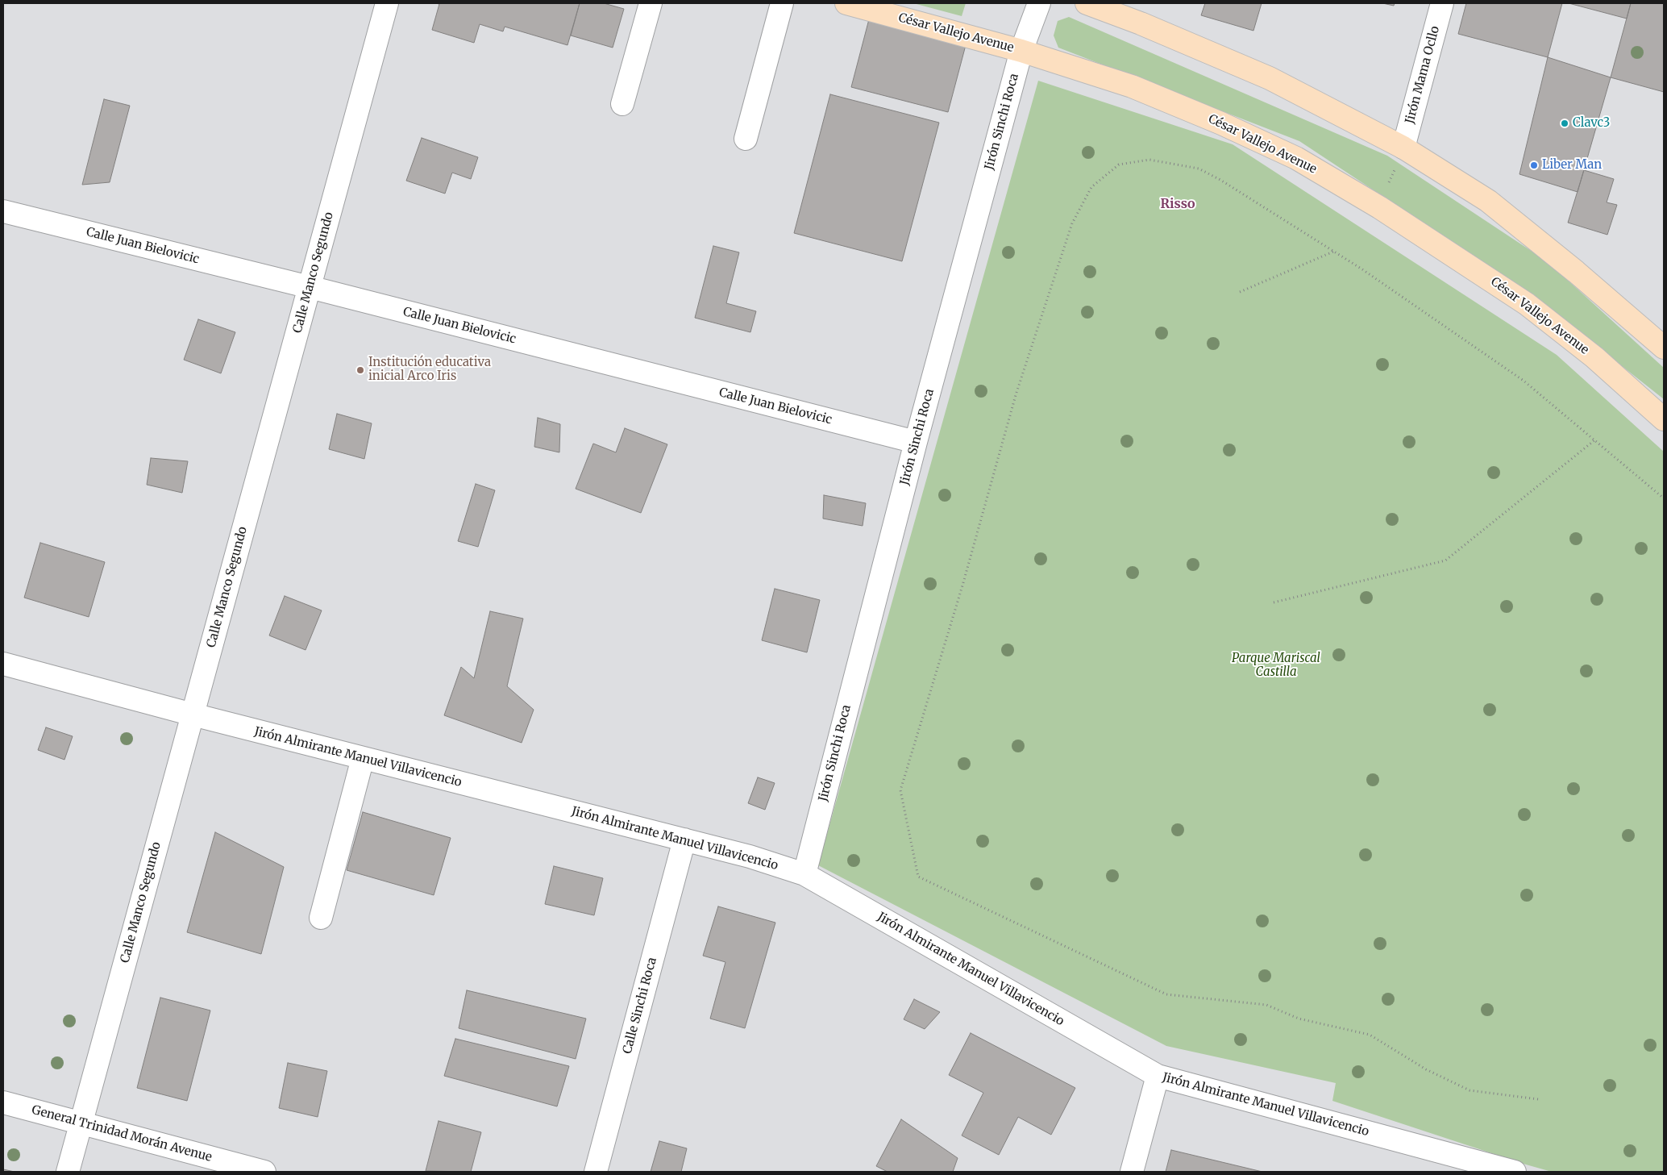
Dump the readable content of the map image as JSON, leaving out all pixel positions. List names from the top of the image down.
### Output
{
  "streets": {
    "main road": ["César Vallejo Avenue"],
    "street": [
      "Jirón Mama Ocllo",
      "Jirón Sinchi Roca",
      "Calle Juan Bielovicic",
      "Calle Manco Segundo",
      "Jirón Almirante Manuel Villavicencio",
      "Calle Sinchi Roca",
      "General Trinidad Morán Avenue"
    ]
  },
  "crossings": [
    ["César Vallejo Avenue", "Jirón Sinchi Roca"],
    ["Jirón Sinchi Roca", "Calle Juan Bielovicic"],
    ["Jirón Sinchi Roca", "Jirón Almirante Manuel Villavicencio"],
    ["Calle Juan Bielovicic", "Calle Manco Segundo"],
    ["Calle Manco Segundo", "Jirón Almirante Manuel Villavicencio"],
    ["Calle Manco Segundo", "General Trinidad Morán Avenue"],
    ["Jirón Almirante Manuel Villavicencio", "Calle Sinchi Roca"]
  ],
  "districts": ["Risso"],
  "parks": ["Parque Mariscal Castilla"],
  "places": ["Clavc3", "Liber Man", "Institución educativa inicial Arco Iris"]
}
